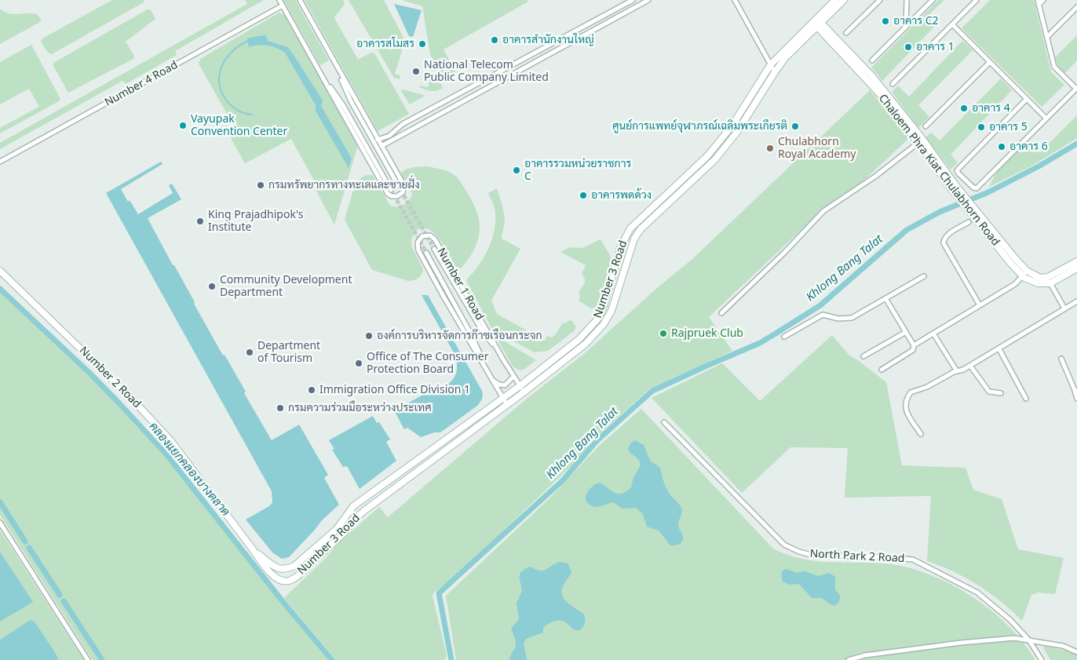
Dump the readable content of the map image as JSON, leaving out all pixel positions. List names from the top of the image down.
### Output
{
  "streets": {
    "street": [
      "Number 4 Road",
      "Chaloem Phra Kiat Chulabhorn Road",
      "Number 3 Road",
      "Number 1 Road",
      "Number 2 Road",
      "North Park 2 Road"
    ]
  },
  "crossings": [
    ["Chaloem Phra Kiat Chulabhorn Road", "Number 3 Road"],
    ["Number 3 Road", "Number 1 Road"],
    ["Number 3 Road", "Number 2 Road"]
  ],
  "water": ["Khlong Bang Talat", "คลองแยกคลองบางตลาด"],
  "places": [
    "อาคาร C2",
    "อาคารสำนักงานใหญ่",
    "อาคารสโมสร",
    "อาคาร 1",
    "National Telecom Public Company Limited",
    "อาคาร 4",
    "Vayupak Convention Center",
    "ศูนย์การแพทย์จุฬาภรณ์เฉลิมพระเกียรติ",
    "อาคาร 5",
    "อาคาร 6",
    "Chulabhorn Royal Academy",
    "อาคารรวมหน่วยราชการ C",
    "กรมทรัพยากรทางทะเลและชายฝั่ง",
    "อาคารพดด้วง",
    "King Prajadhipok's Institute",
    "Community Development Department",
    "Rajpruek Club",
    "องค์การบริหารจัดการก๊าซเรือนกระจก",
    "Department of Tourism",
    "Office of The Consumer Protection Board",
    "Immigration Office Division 1",
    "กรมความร่วมมือระหว่างประเทศ"
  ]
}
